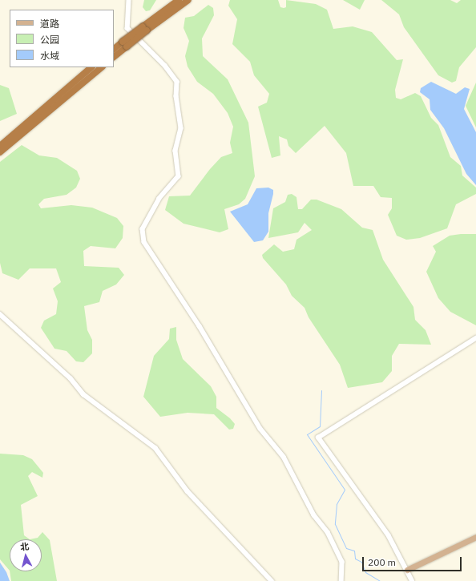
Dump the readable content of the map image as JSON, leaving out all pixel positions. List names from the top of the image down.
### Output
{
  "legend": ["道路", "公园", "水域"],
  "scale_bar": "200 m",
  "north": "top"
}
